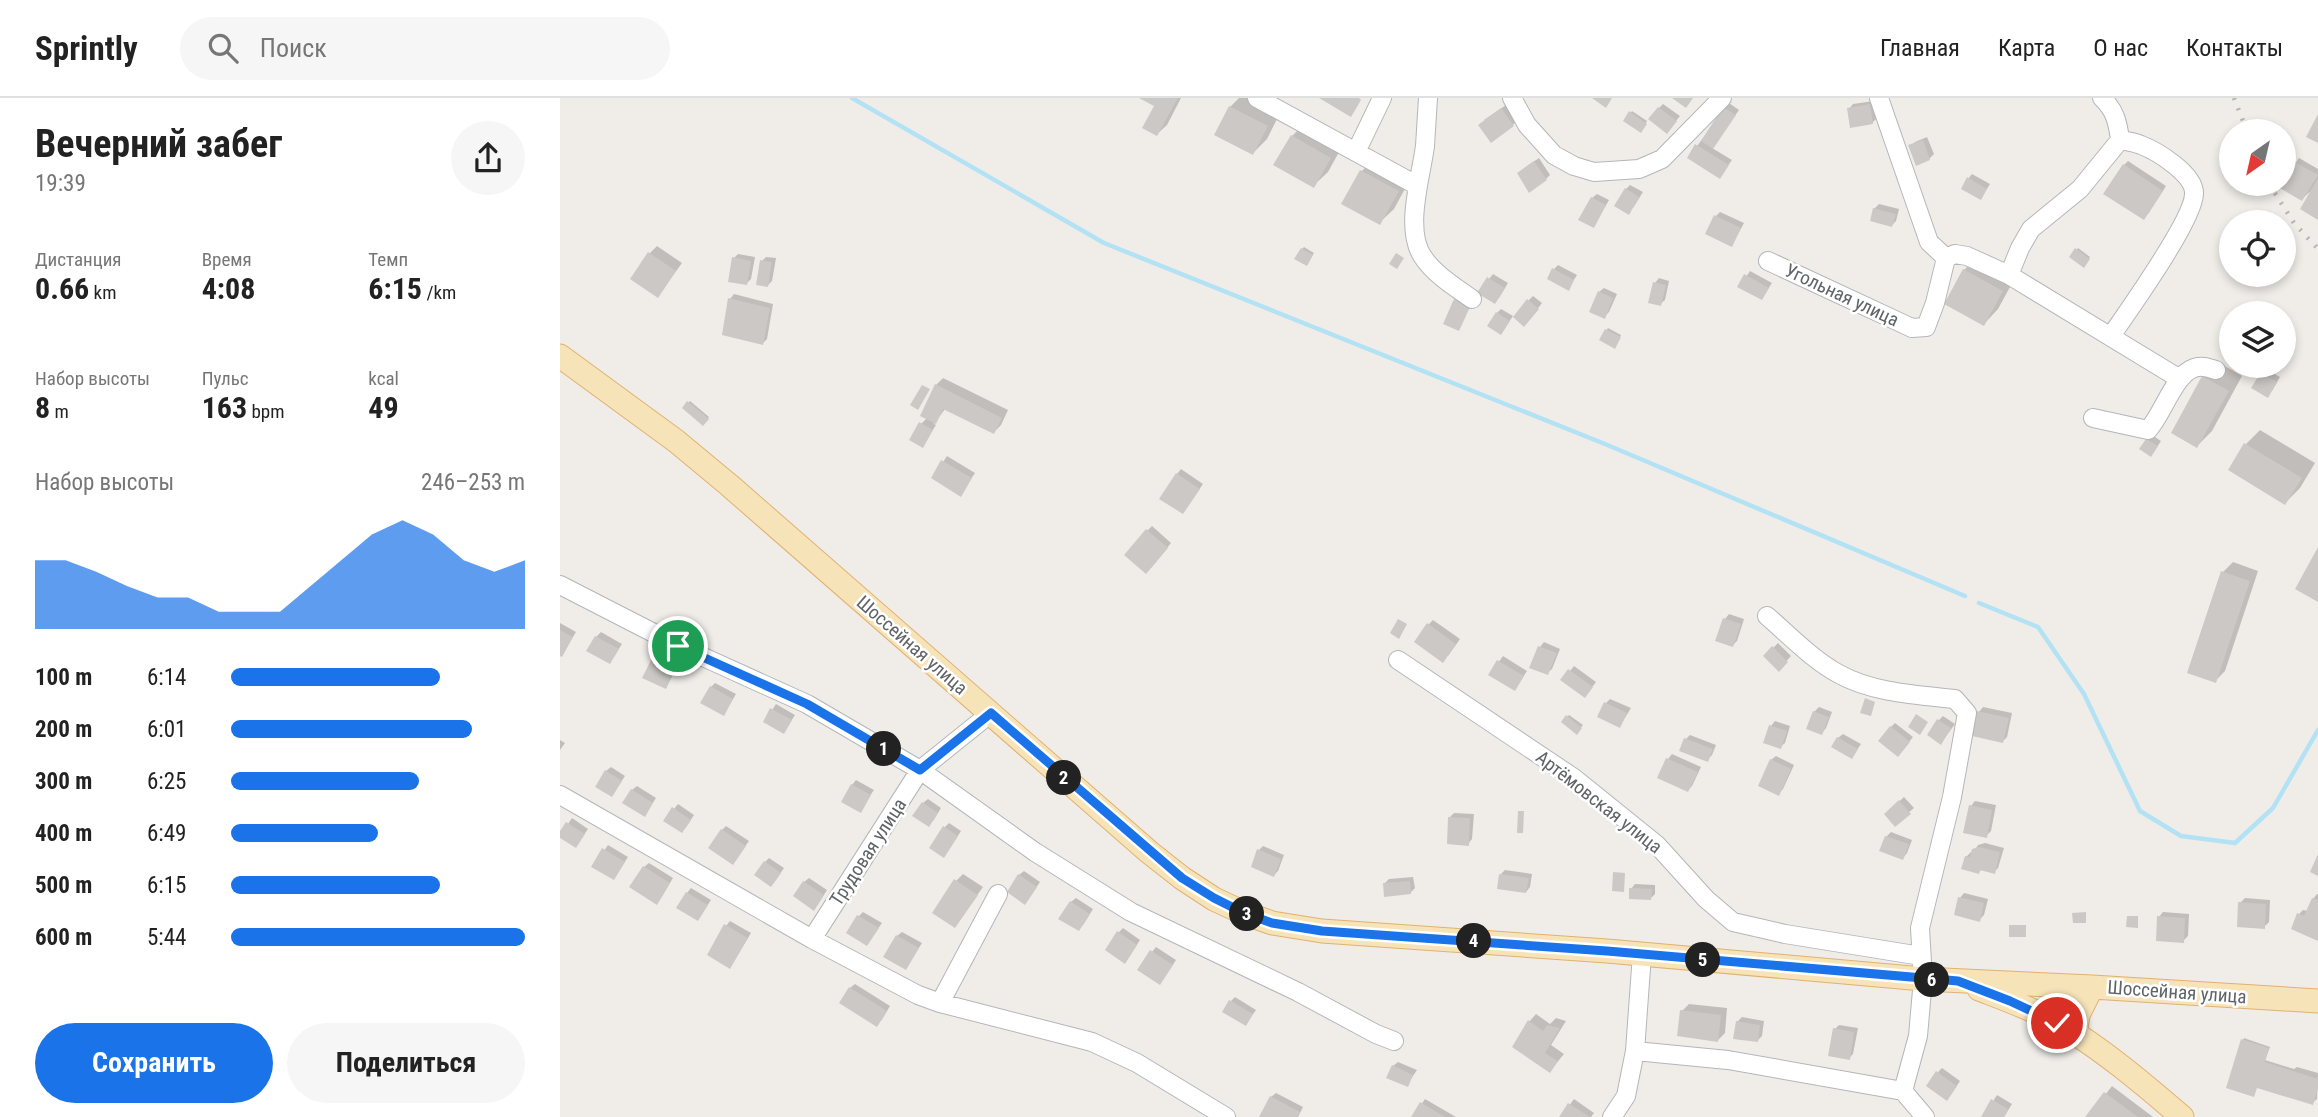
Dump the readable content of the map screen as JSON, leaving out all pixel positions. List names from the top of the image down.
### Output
{
  "streets": {
    "main road": ["Шоссейная улица"],
    "street": ["Угольная улица", "Артёмовская улица", "Трудовая улица"]
  },
  "crossings": [
    ["Шоссейная улица", "Трудовая улица"]
  ],
  "north": "bottom left",
  "page": {
    "header": "Sprintly",
    "search": "Поиск",
    "nav": [
      "Главная",
      "Карта",
      "О нас",
      "Контакты"
    ],
    "heading": ["Вечерний забег", "19:39"],
    "stats": [
      ["Дистанция", "0.66 km"],
      ["Время", "4:08"],
      ["Темп", "6:15 /km"],
      ["Набор высоты", "8 m"],
      ["Пульс", "163 bpm"],
      ["kcal", "49"]
    ],
    "chart": ["Набор высоты", "246–253 m"],
    "list": [
      {
        "name": "100 m",
        "note": "6:14"
      },
      {
        "name": "200 m",
        "note": "6:01"
      },
      {
        "name": "300 m",
        "note": "6:25"
      },
      {
        "name": "400 m",
        "note": "6:49"
      },
      {
        "name": "500 m",
        "note": "6:15"
      },
      {
        "name": "600 m",
        "note": "5:44"
      }
    ],
    "pins": [
      "1",
      "2",
      "3",
      "4",
      "5",
      "6"
    ],
    "buttons": ["Сохранить", "Поделиться"]
  }
}
